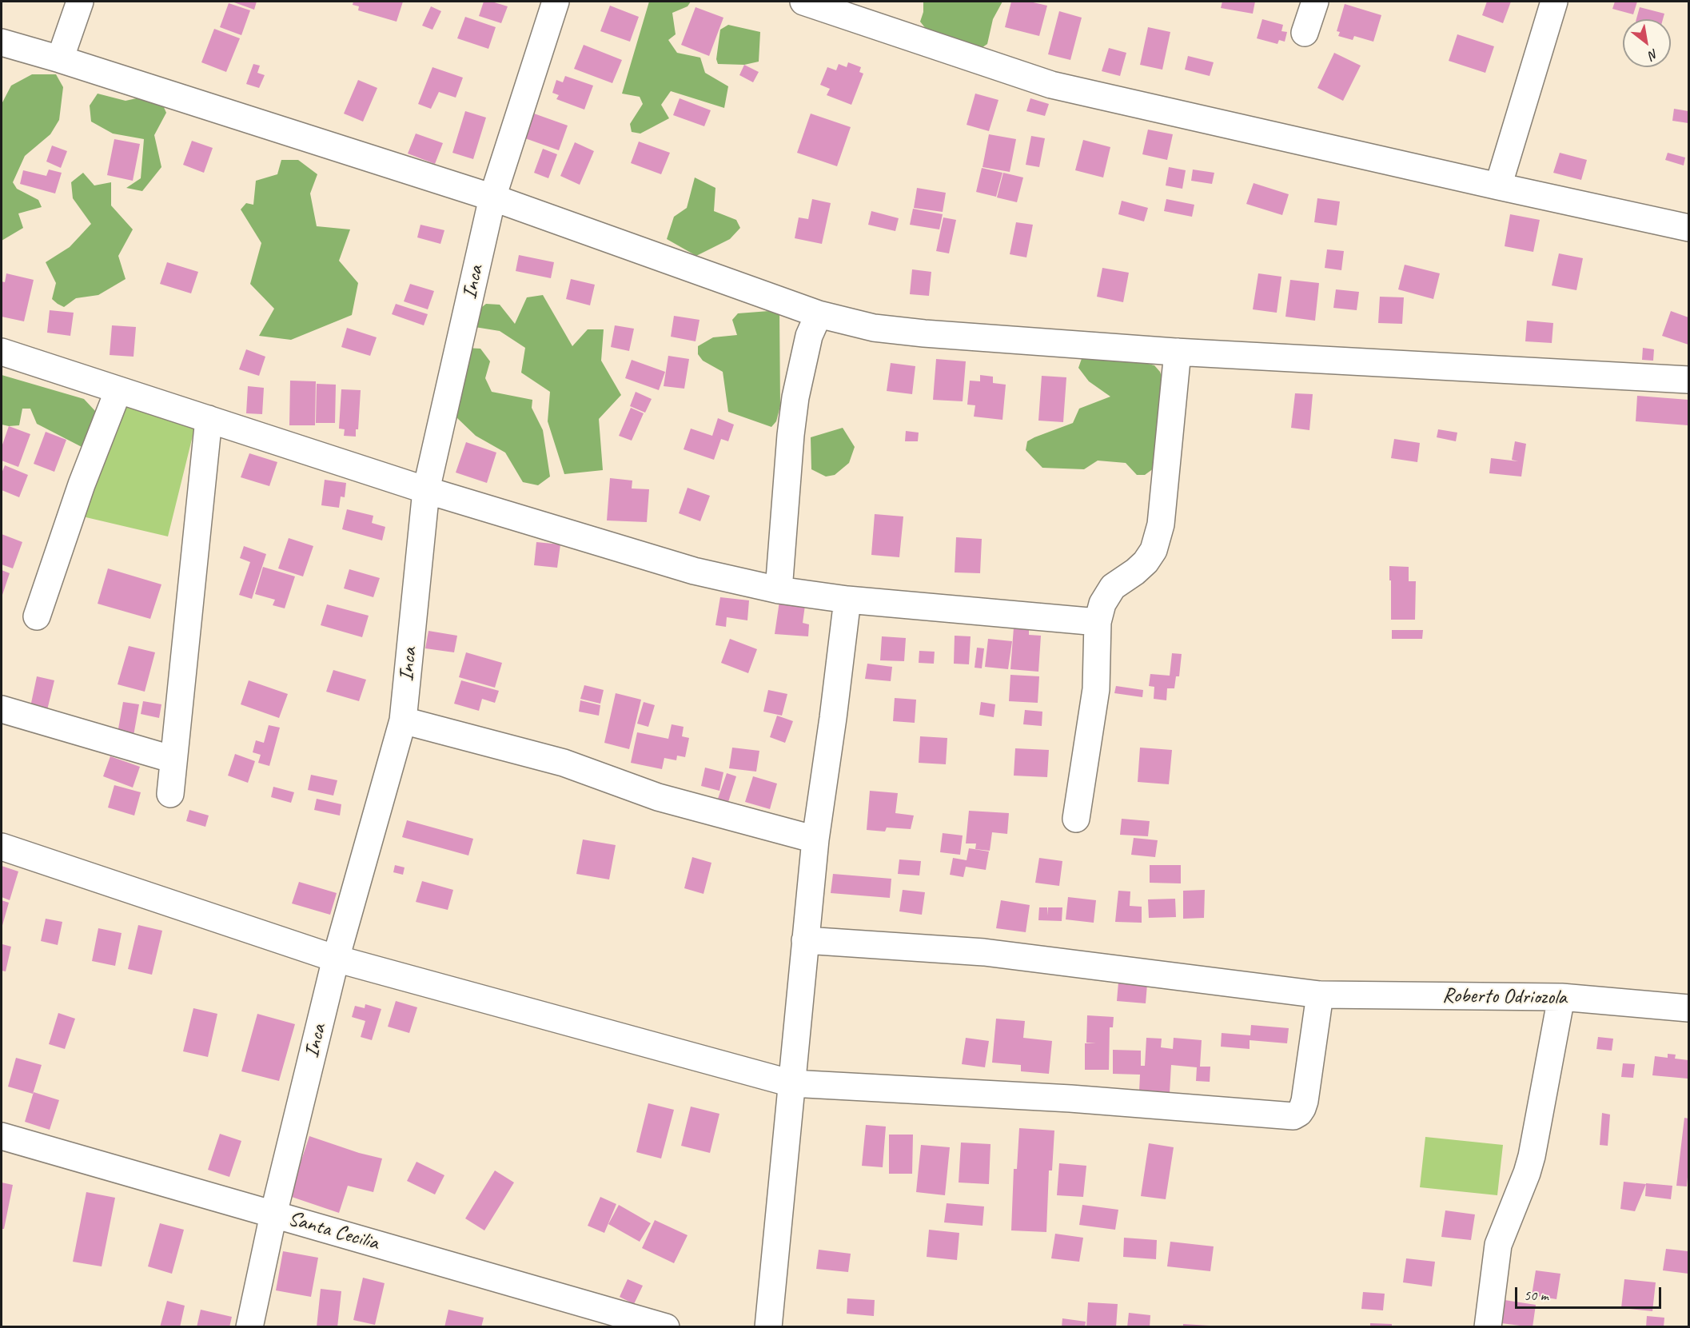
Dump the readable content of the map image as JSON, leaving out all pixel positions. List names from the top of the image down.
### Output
{
  "streets": {
    "street": ["Inca", "Roberto Odriozola", "Santa Cecilia"]
  },
  "crossings": [
    ["Inca", "Santa Cecilia"]
  ],
  "scale_bar": "50 m",
  "north": "bottom right"
}
